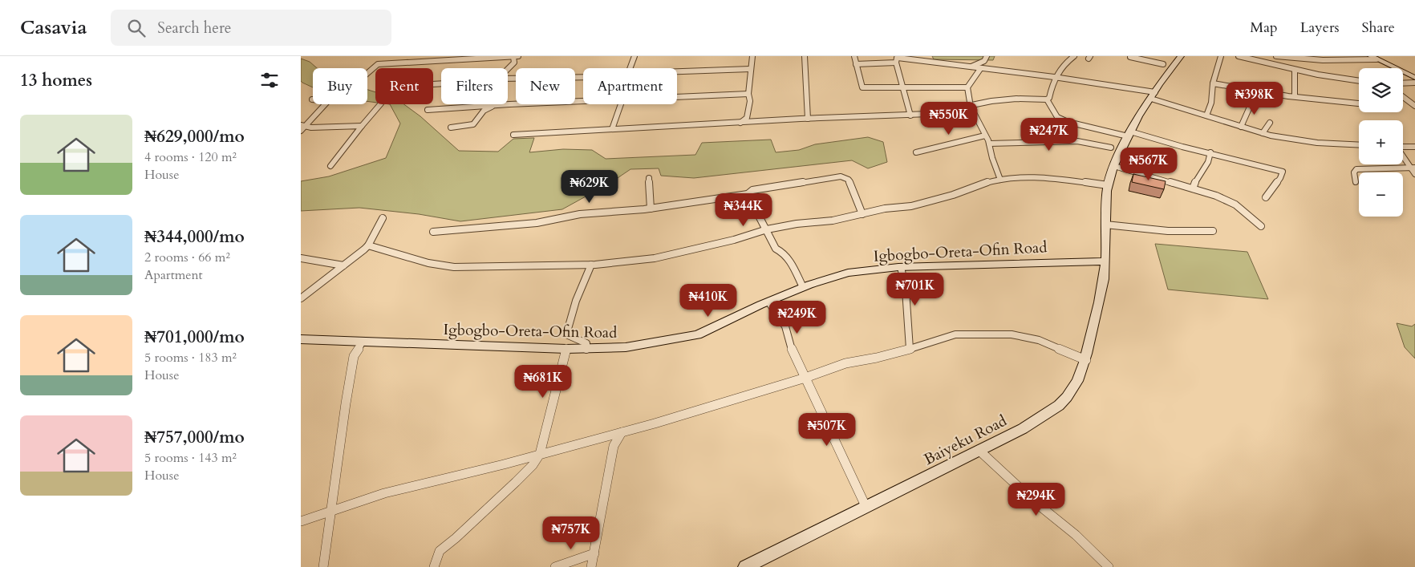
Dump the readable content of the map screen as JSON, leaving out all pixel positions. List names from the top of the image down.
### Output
{
  "streets": {
    "main road": ["Igbogbo-Oreta-Ofin Road", "Baiyeku Road"]
  },
  "crossings": [
    ["Igbogbo-Oreta-Ofin Road", "Baiyeku Road"]
  ],
  "page": {
    "header": "Casavia",
    "search": "Search here",
    "nav": ["Map", "Layers", "Share"],
    "heading": "13 homes",
    "map_buttons": ["+", "−"],
    "chip": [
      "Buy",
      "Rent",
      "Filters",
      "New",
      "Apartment"
    ],
    "price": [
      "₦398K",
      "₦550K",
      "₦247K",
      "₦567K",
      "₦629K",
      "₦344K",
      "₦701K",
      "₦410K",
      "₦249K",
      "₦681K",
      "₦507K",
      "₦294K",
      "₦757K"
    ],
    "list": [
      {
        "name": "₦629,000/mo",
        "note": "4 rooms · 120 m² · House"
      },
      {
        "name": "₦344,000/mo",
        "note": "2 rooms · 66 m² · Apartment"
      },
      {
        "name": "₦701,000/mo",
        "note": "5 rooms · 183 m² · House"
      },
      {
        "name": "₦757,000/mo",
        "note": "5 rooms · 143 m² · House"
      }
    ]
  }
}
